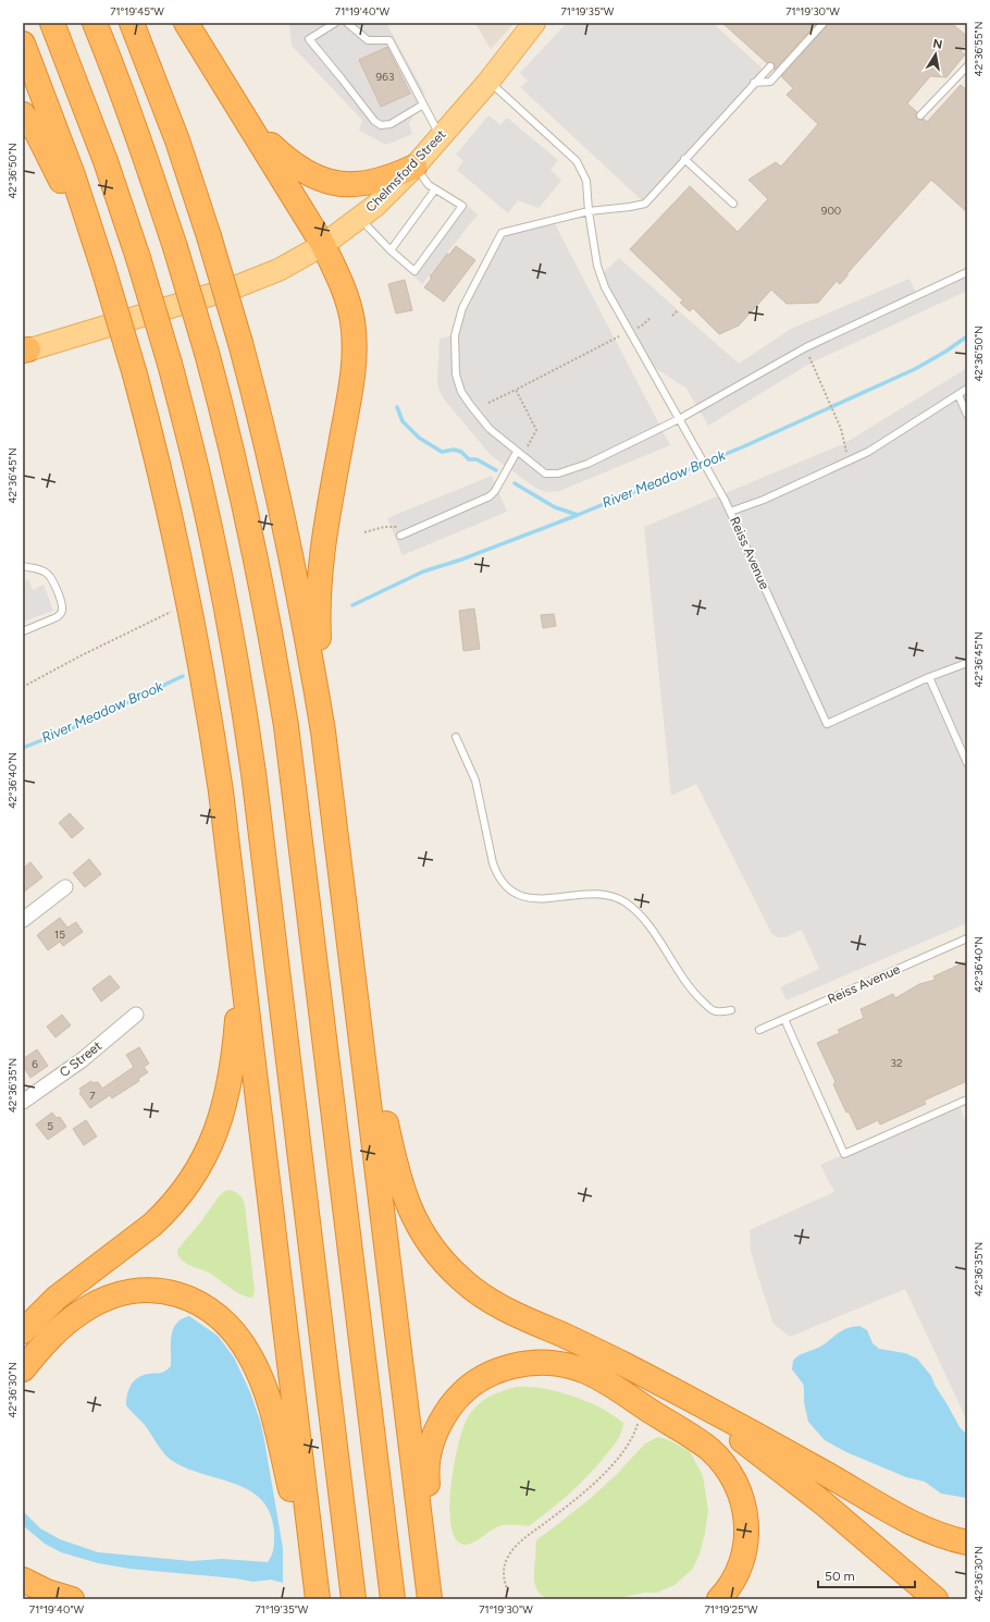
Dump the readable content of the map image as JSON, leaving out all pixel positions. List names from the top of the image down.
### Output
{
  "streets": {
    "main road": ["Chelmsford Street"],
    "street": ["C Street"],
    "lane": ["Reiss Avenue"]
  },
  "water": ["River Meadow Brook"],
  "house_numbers": [
    "963",
    "900",
    "15",
    "32",
    "6",
    "7",
    "5"
  ],
  "scale_bar": "50 m",
  "north": "top",
  "coordinates": [
    "71°19'45\"W",
    "71°19'40\"W",
    "71°19'35\"W",
    "71°19'30\"W",
    "42°36'55\"N",
    "42°36'50\"N",
    "42°36'45\"N",
    "42°36'40\"N",
    "42°36'35\"N",
    "42°36'30\"N",
    "71°19'25\"W"
  ]
}
